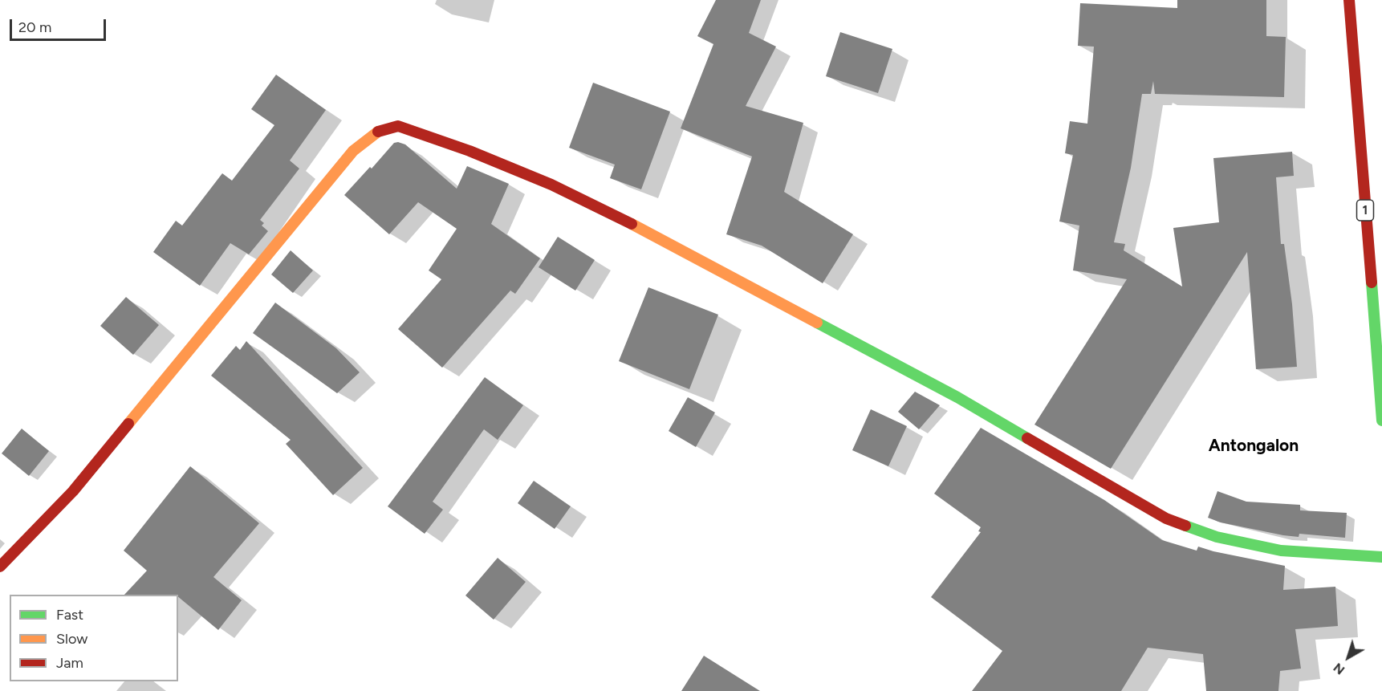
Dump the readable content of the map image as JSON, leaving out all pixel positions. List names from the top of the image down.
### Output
{
  "streets": {
    "main road": ["1"]
  },
  "districts": ["Antongalon"],
  "legend": ["Fast", "Slow", "Jam"],
  "scale_bar": "20 m",
  "north": "bottom left"
}
